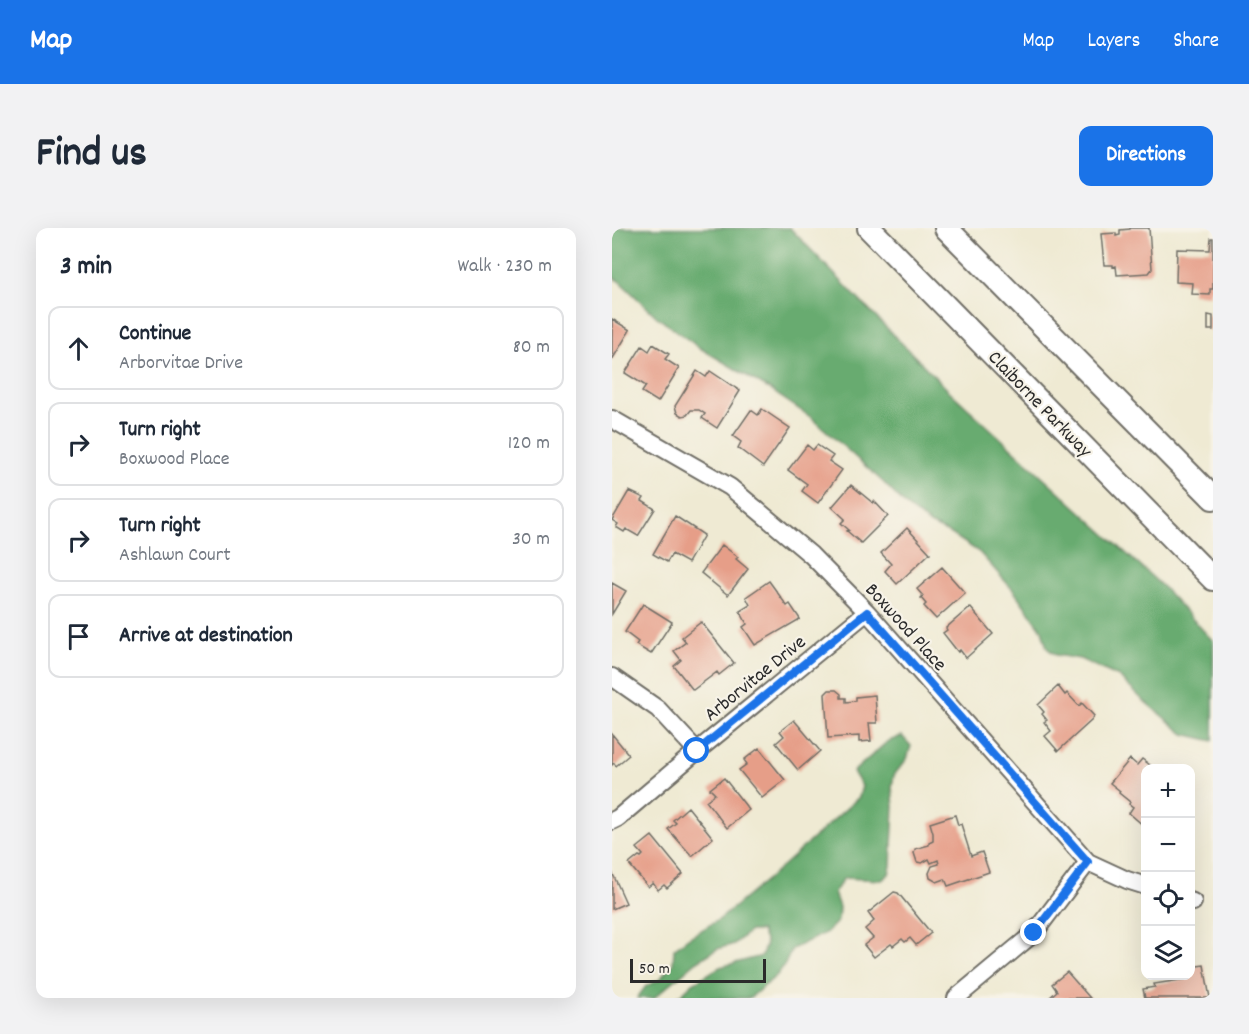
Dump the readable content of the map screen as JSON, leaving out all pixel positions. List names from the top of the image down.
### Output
{
  "streets": {
    "main road": ["Claiborne Parkway"],
    "street": ["Boxwood Place", "Arborvitae Drive"]
  },
  "crossings": [
    ["Boxwood Place", "Arborvitae Drive"]
  ],
  "scale_bar": "50 m",
  "page": {
    "header": "Map",
    "nav": ["Map", "Layers", "Share"],
    "title": "Find us",
    "buttons": "Directions",
    "heading": ["3 min", "Walk · 230 m"],
    "list": [
      ["Continue", "Arborvitae Drive", "80 m"],
      ["Turn right", "Boxwood Place", "120 m"],
      ["Turn right", "Ashlawn Court", "30 m"],
      "Arrive at destination"
    ],
    "map_buttons": ["+", "−"],
    "scale": "50 m"
  }
}
